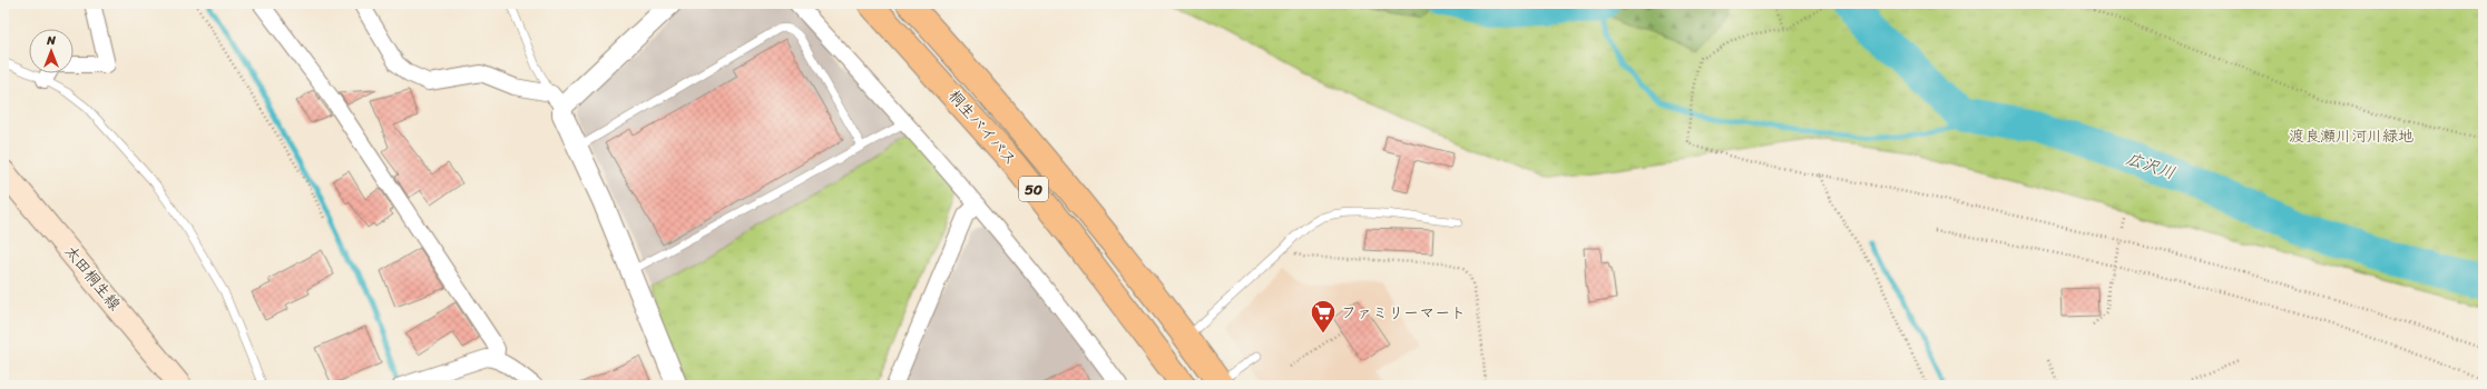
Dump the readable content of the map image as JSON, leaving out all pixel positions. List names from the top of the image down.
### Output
{
  "streets": {
    "highway": ["桐生バイパス", "50"],
    "main road": ["太田桐生線"]
  },
  "water": ["広沢川"],
  "parks": ["渡良瀬川河川緑地"],
  "places": {
    "supermarket": ["ファミリーマート"]
  },
  "north": "top"
}
